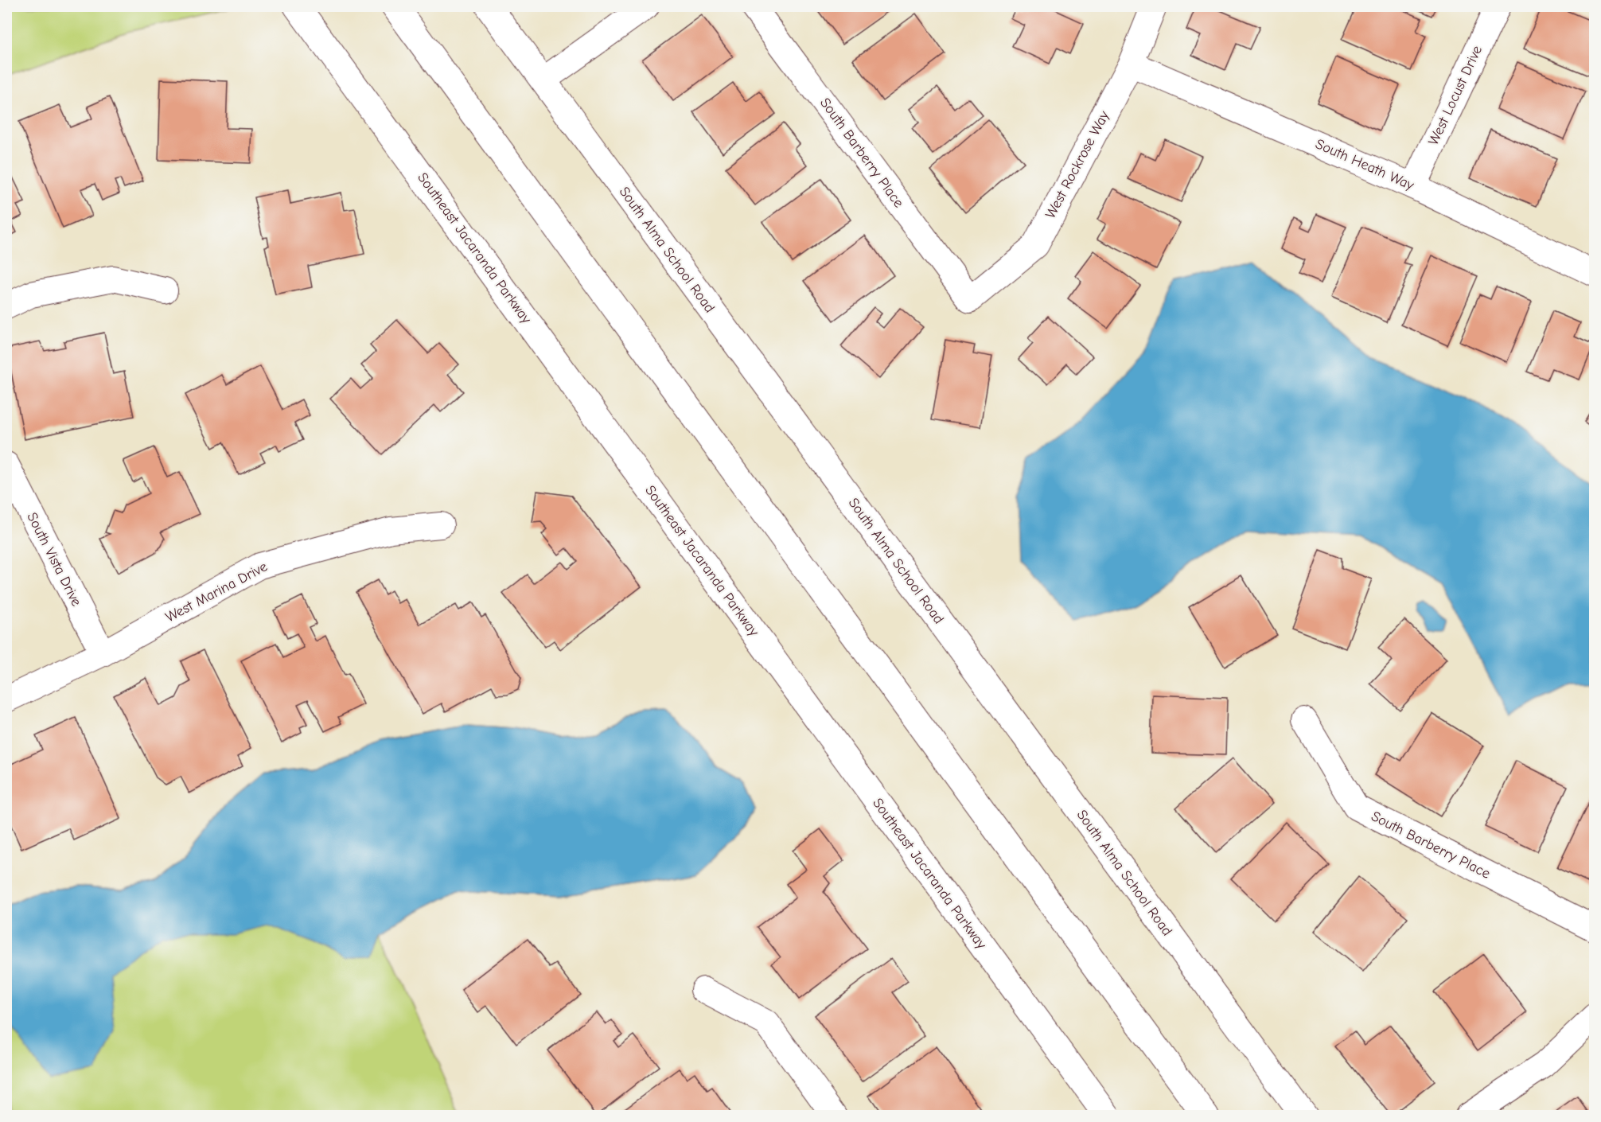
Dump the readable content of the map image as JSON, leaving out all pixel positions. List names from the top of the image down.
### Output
{
  "streets": {
    "main road": ["Southeast Jacaranda Parkway", "South Alma School Road"],
    "street": [
      "West Locust Drive",
      "South Barberry Place",
      "West Rockrose Way",
      "South Heath Way",
      "South Vista Drive",
      "West Marina Drive"
    ]
  },
  "crossings": [
    ["West Locust Drive", "South Heath Way"],
    ["South Barberry Place", "West Rockrose Way"],
    ["West Rockrose Way", "South Heath Way"],
    ["South Vista Drive", "West Marina Drive"]
  ]
}
